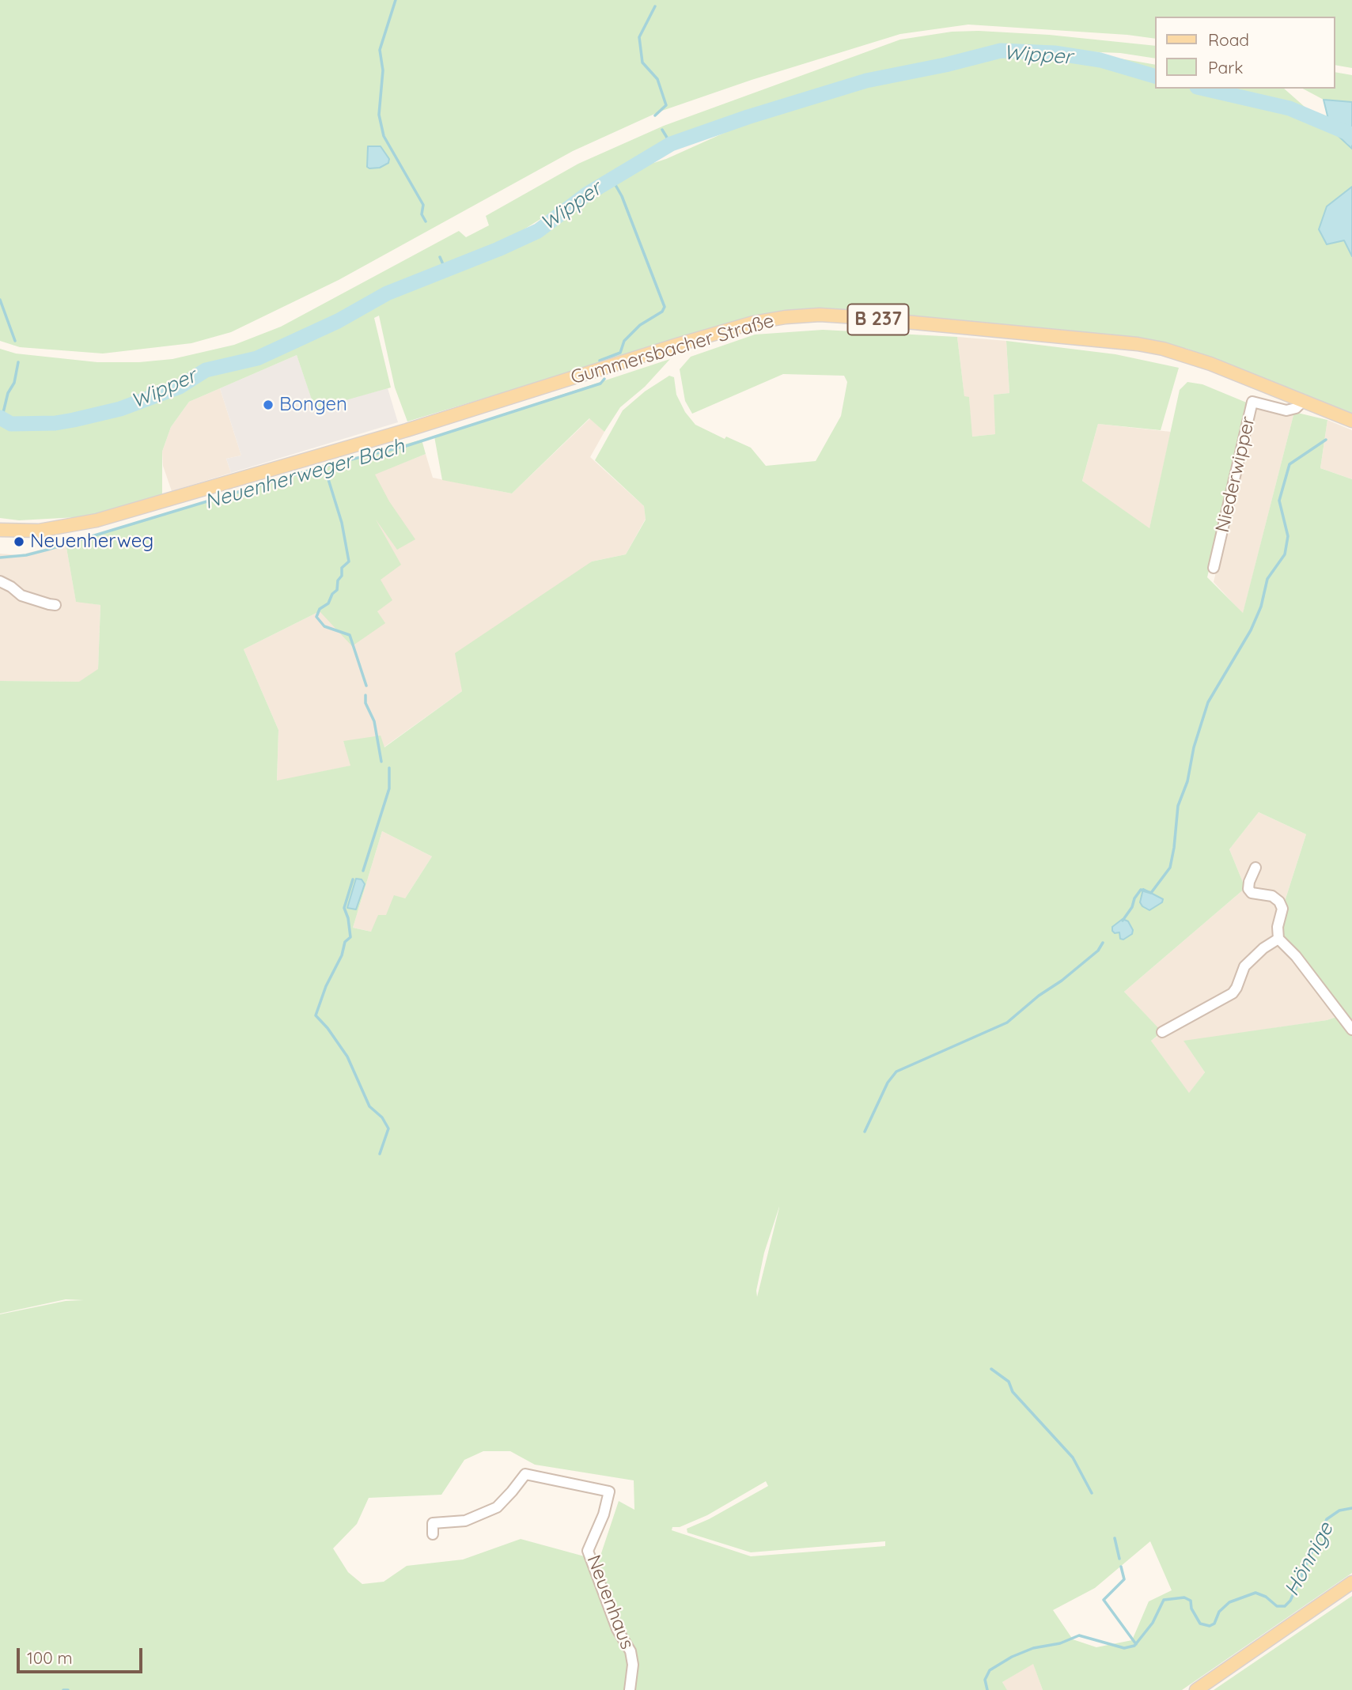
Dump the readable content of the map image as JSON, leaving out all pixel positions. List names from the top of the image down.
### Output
{
  "streets": {
    "main road": ["B 237", "Gummersbacher Straße"],
    "street": ["Niederwipper", "Neuenhaus"]
  },
  "crossings": [
    ["Gummersbacher Straße", "Niederwipper"]
  ],
  "water": ["Wipper", "Neuenherweger Bach", "Hönnige"],
  "places": ["Bongen", "Neuenherweg"],
  "legend": ["Road", "Park"],
  "scale_bar": "100 m"
}
